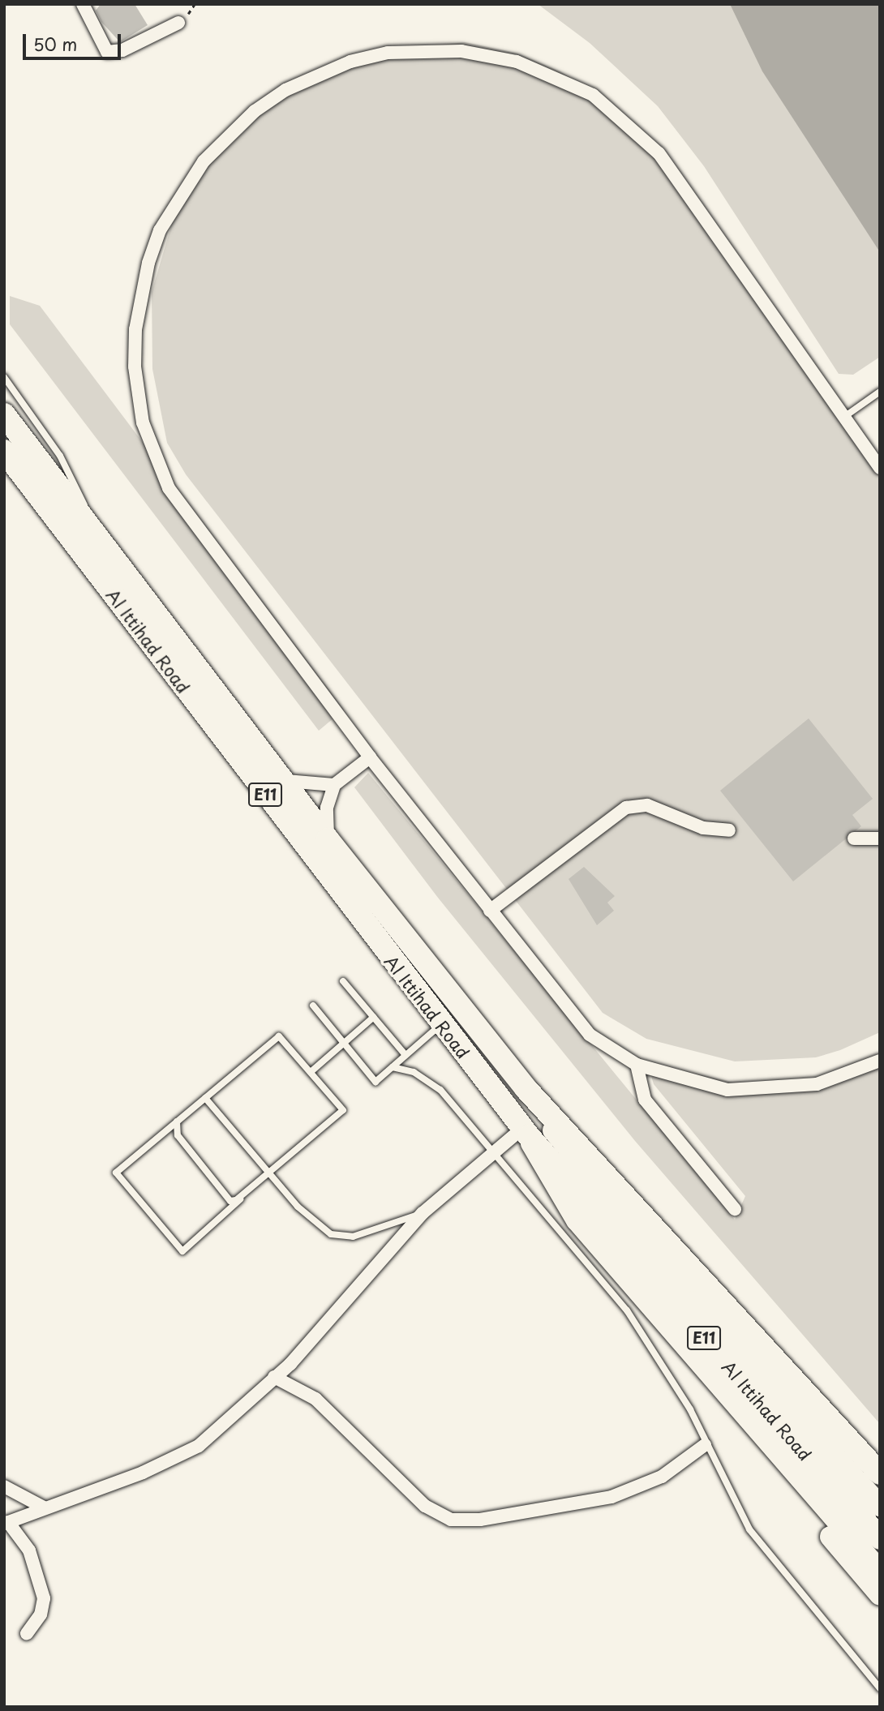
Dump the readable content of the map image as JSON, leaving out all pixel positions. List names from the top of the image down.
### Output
{
  "streets": {
    "highway": ["Al Ittihad Road", "E11"]
  },
  "scale_bar": "50 m"
}
